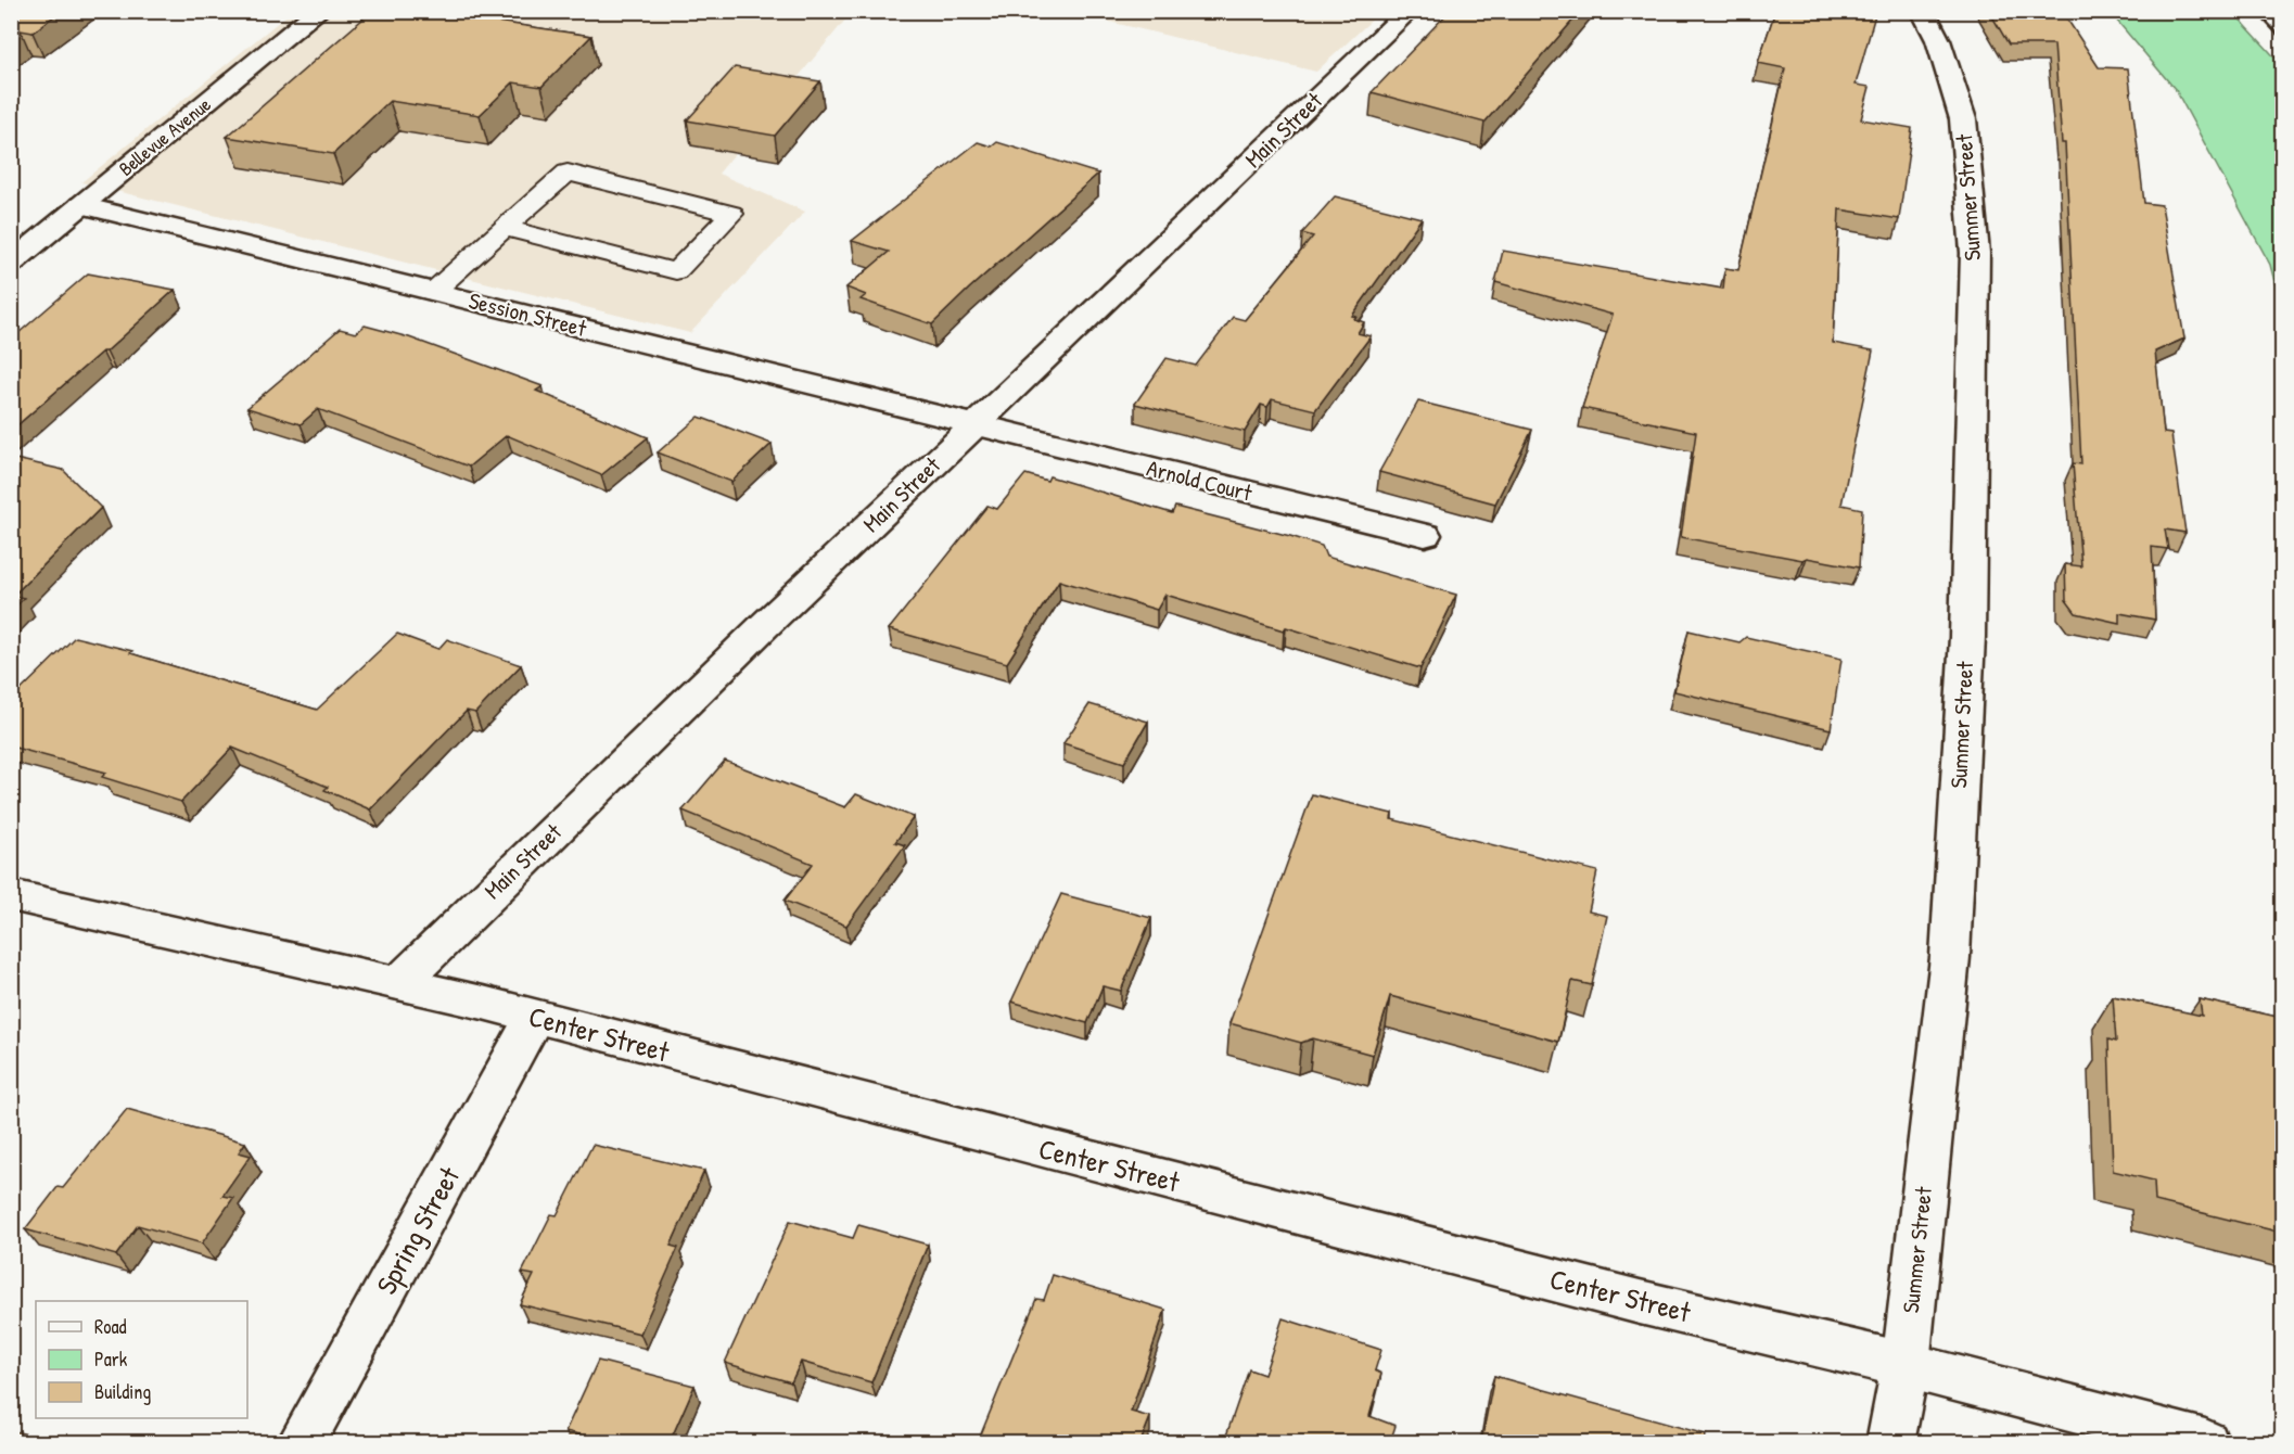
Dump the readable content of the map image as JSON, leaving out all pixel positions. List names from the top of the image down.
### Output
{
  "streets": {
    "street": [
      "Main Street",
      "Bellevue Avenue",
      "Summer Street",
      "Session Street",
      "Arnold Court",
      "Center Street",
      "Spring Street"
    ]
  },
  "crossings": [
    ["Main Street", "Session Street"],
    ["Main Street", "Arnold Court"],
    ["Main Street", "Center Street"],
    ["Bellevue Avenue", "Session Street"],
    ["Summer Street", "Center Street"],
    ["Session Street", "Arnold Court"],
    ["Center Street", "Spring Street"]
  ],
  "legend": ["Road", "Park", "Building"]
}
